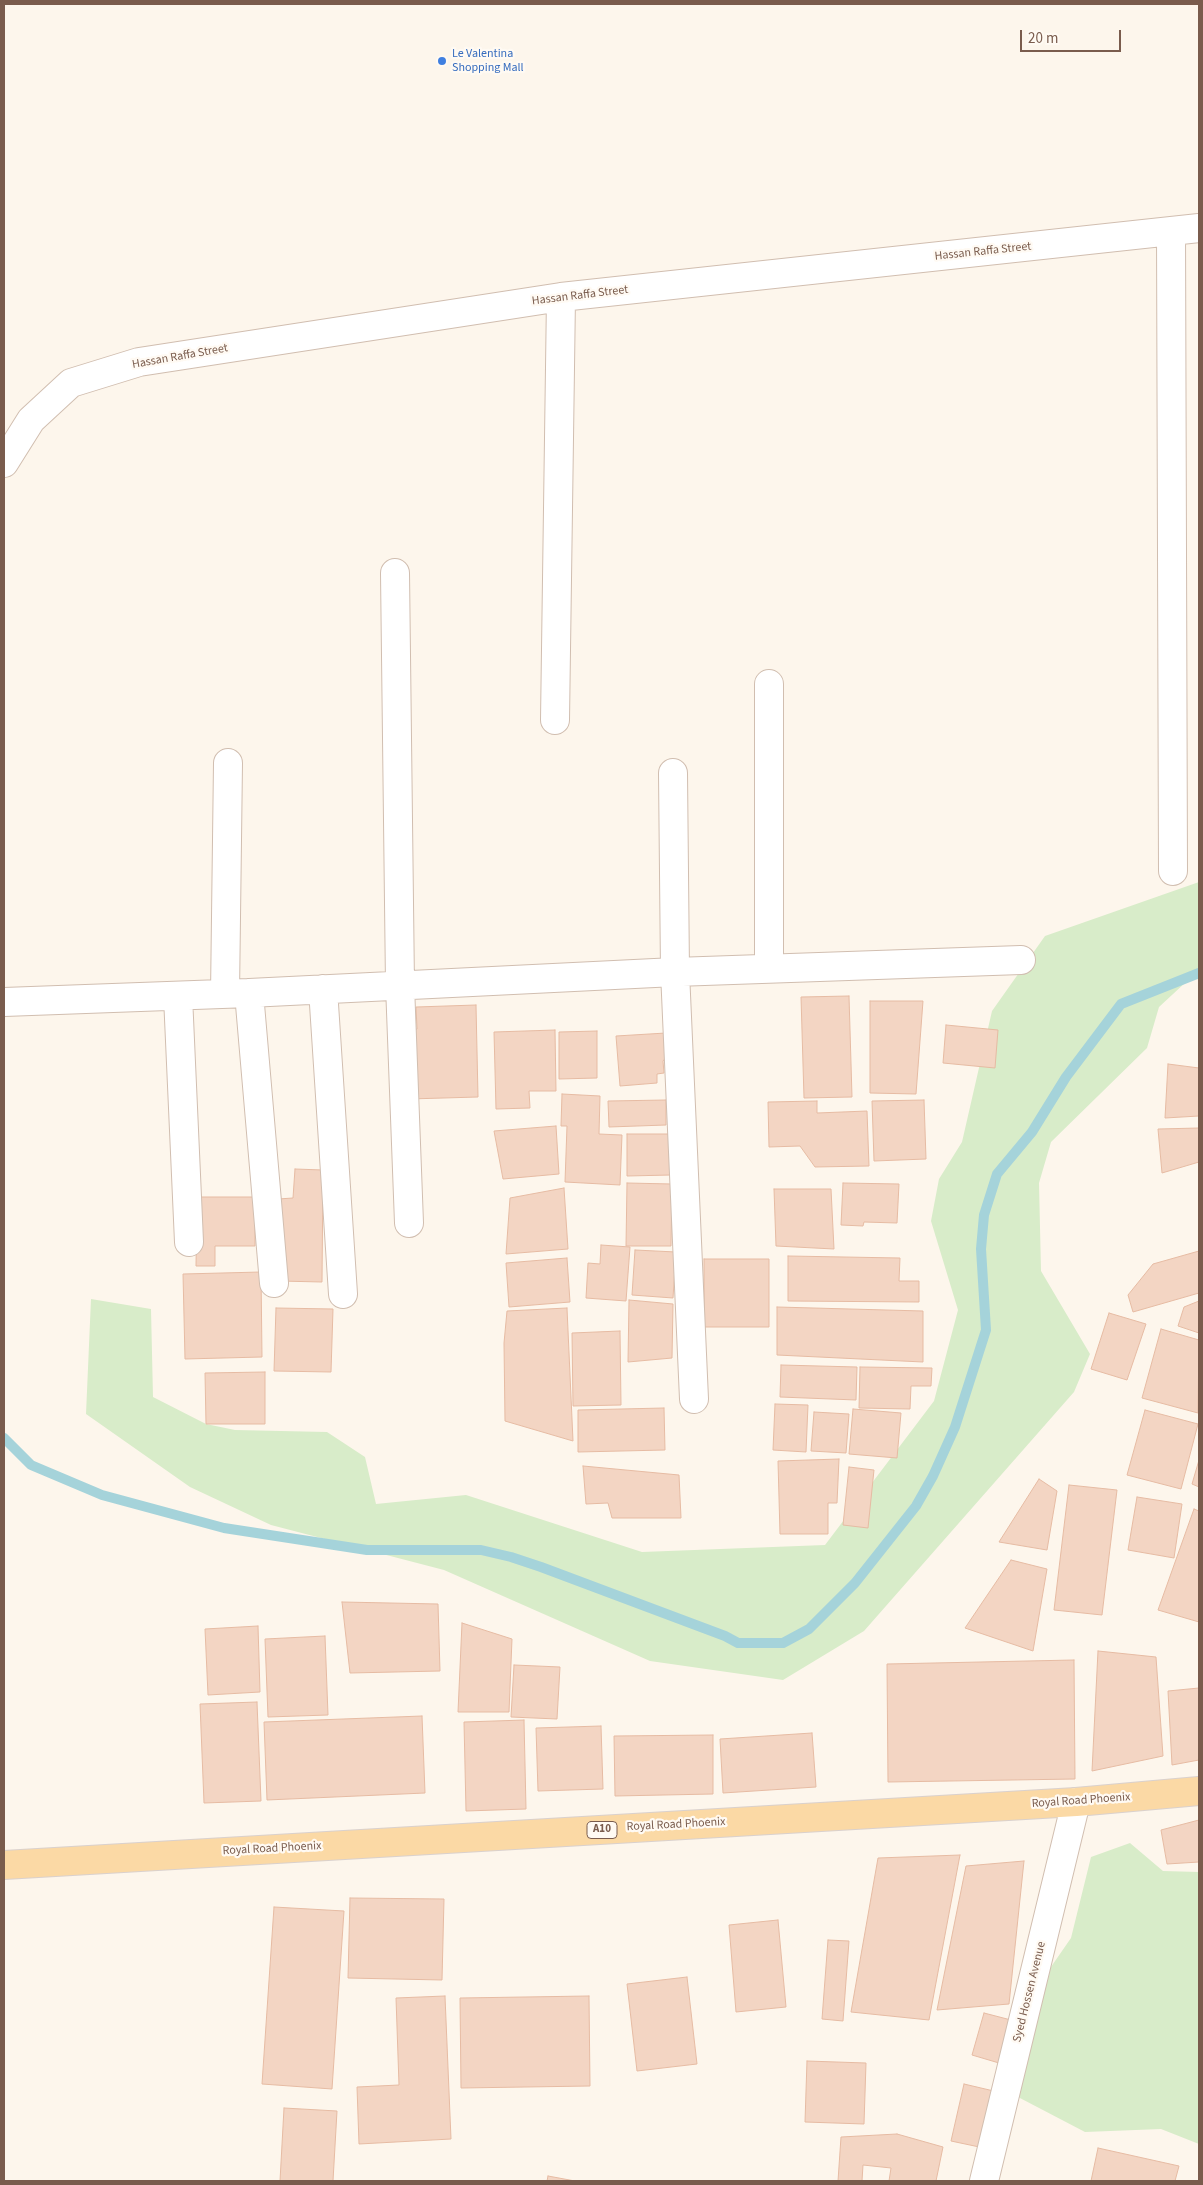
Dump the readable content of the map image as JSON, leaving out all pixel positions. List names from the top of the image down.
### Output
{
  "streets": {
    "main road": ["Royal Road Phoenix", "A10"],
    "street": ["Hassan Raffa Street", "Syed Hossen Avenue"]
  },
  "crossings": [
    ["Royal Road Phoenix", "Syed Hossen Avenue"]
  ],
  "places": ["Le Valentina Shopping Mall"],
  "scale_bar": "20 m"
}
